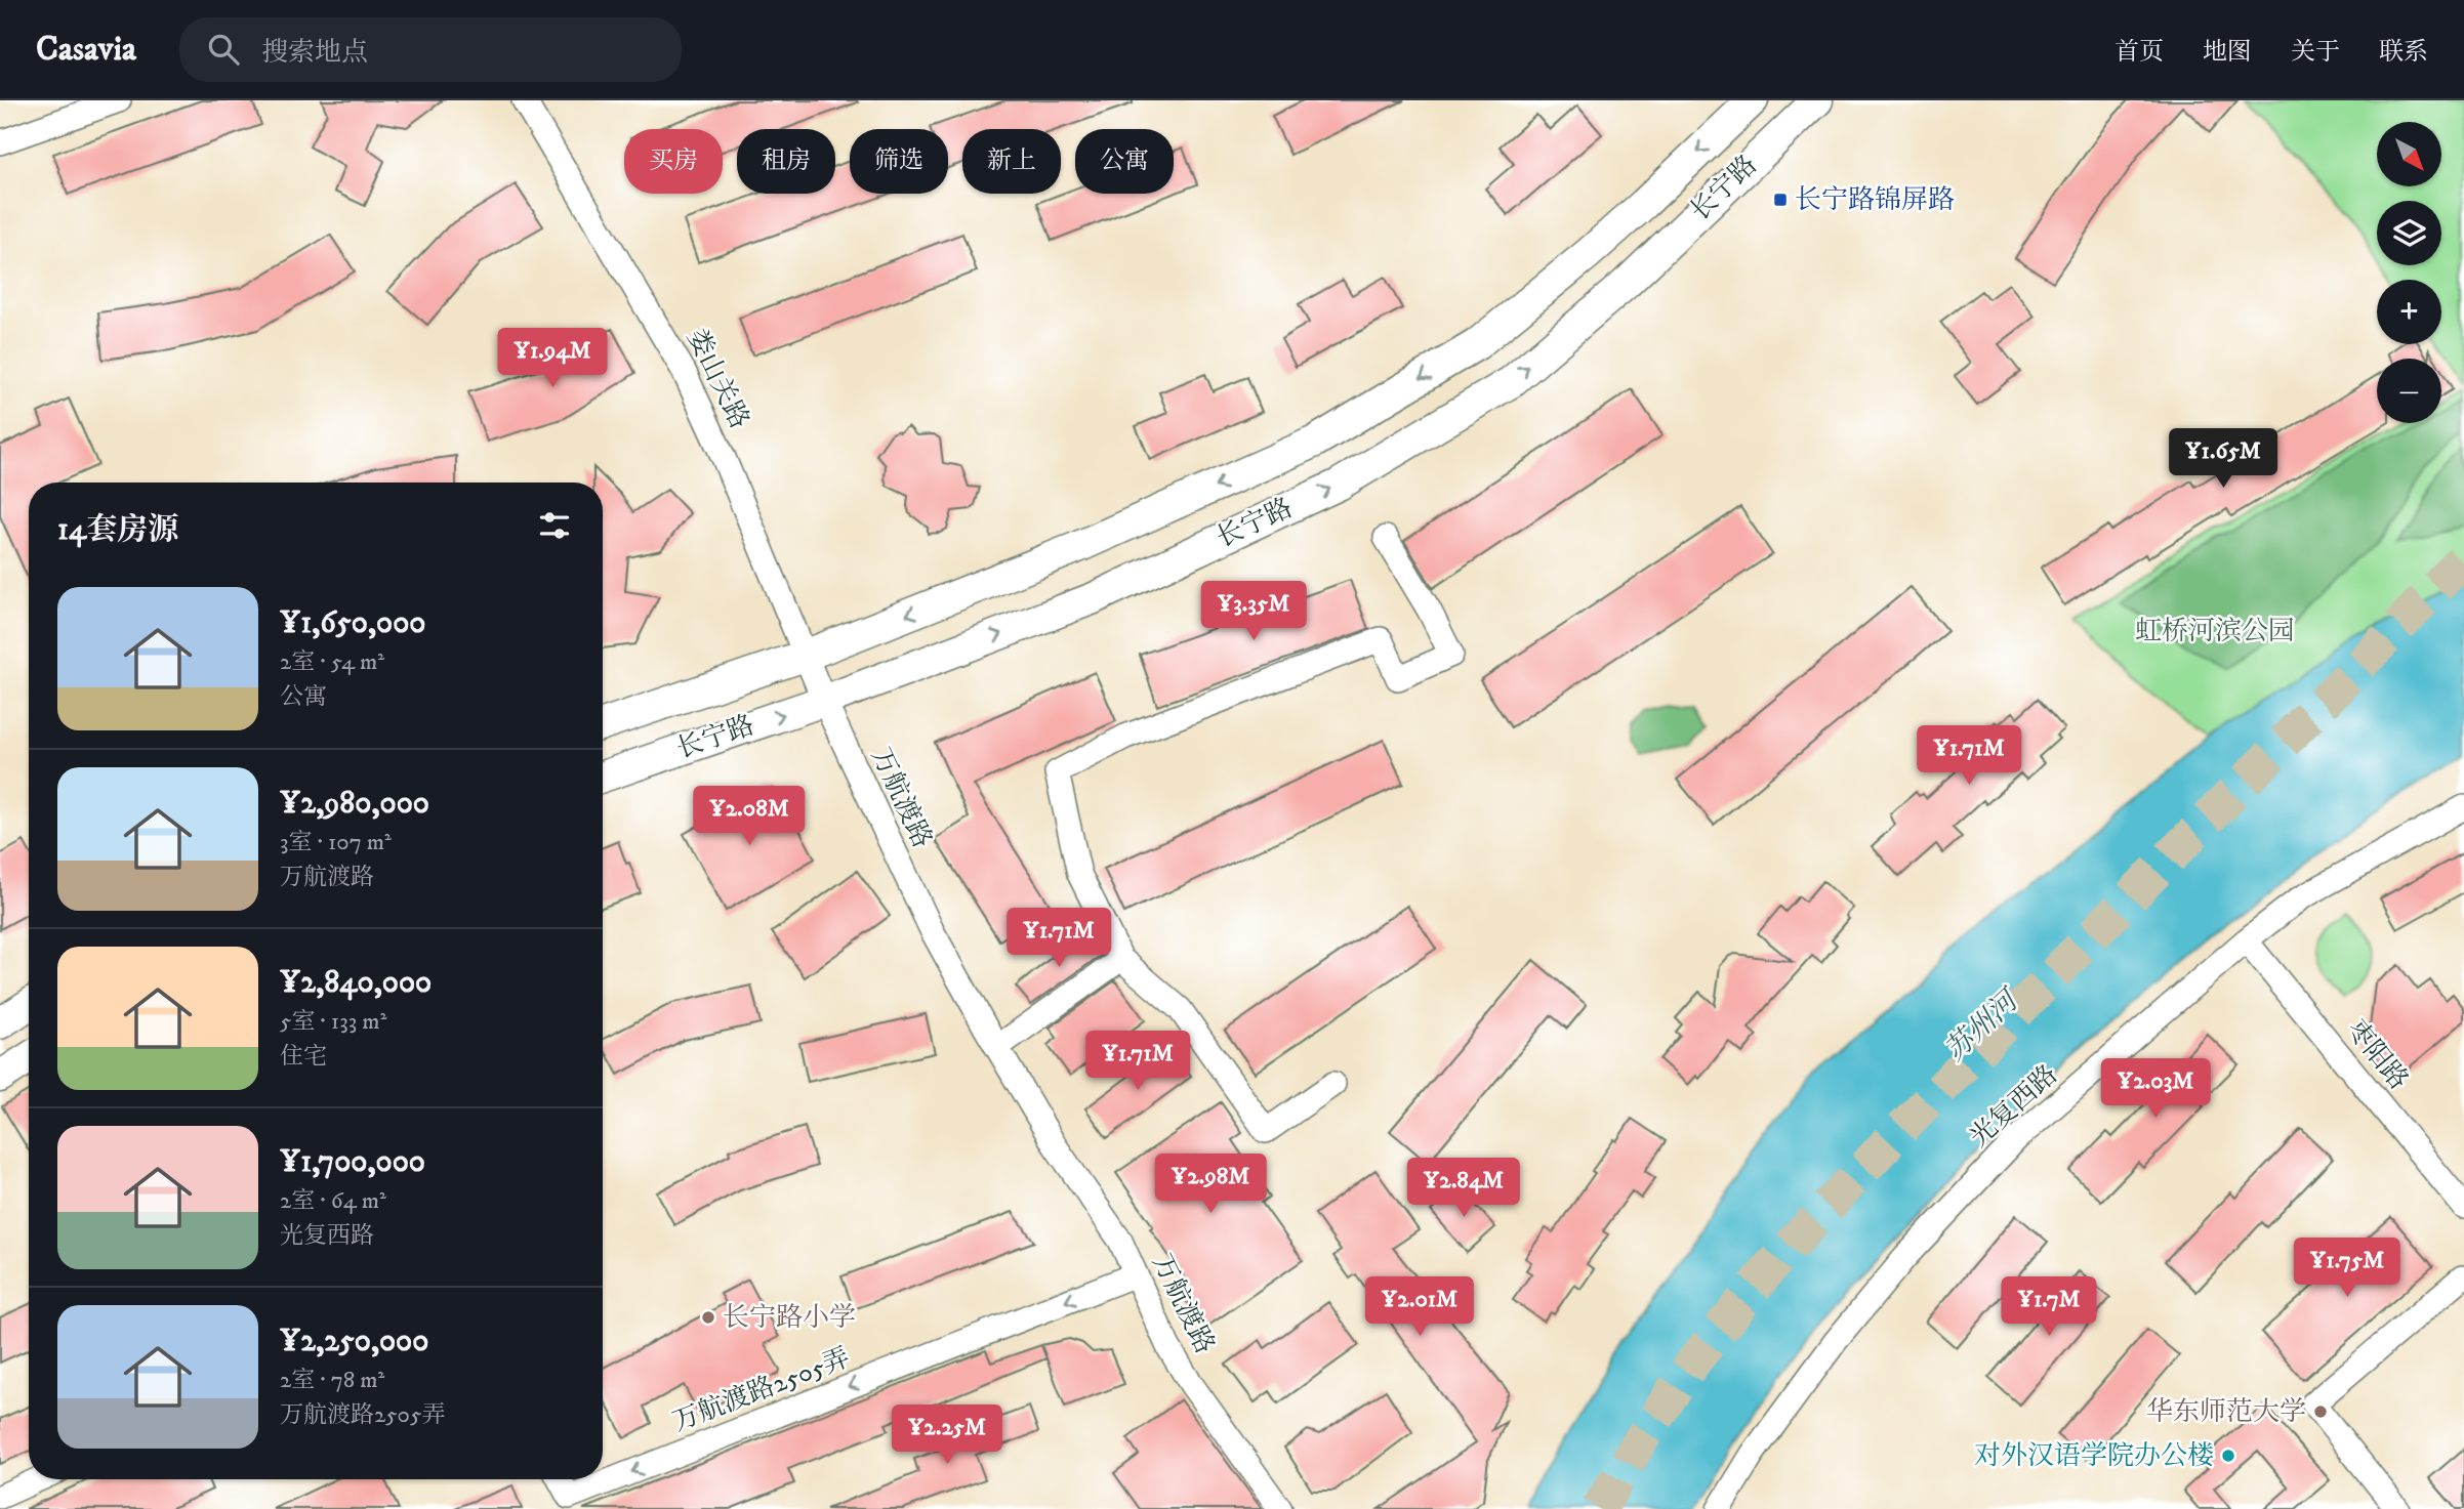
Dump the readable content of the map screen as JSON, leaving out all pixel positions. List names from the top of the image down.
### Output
{
  "streets": {
    "main road": ["长宁路"],
    "street": [
      "娄山关路",
      "万航渡路",
      "枣阳路",
      "光复西路",
      "万航渡路2505弄"
    ]
  },
  "crossings": [
    ["长宁路", "娄山关路"],
    ["长宁路", "万航渡路"],
    ["娄山关路", "万航渡路"],
    ["万航渡路", "万航渡路2505弄"],
    ["枣阳路", "光复西路"]
  ],
  "one_way": ["万航渡路2505弄"],
  "water": ["苏州河"],
  "parks": ["虹桥河滨公园"],
  "places": {
    "transit": ["长宁路锦屏路"],
    "other": ["长宁路小学", "华东师范大学", "对外汉语学院办公楼"]
  },
  "north": "bottom right",
  "page": {
    "header": "Casavia",
    "search": "搜索地点",
    "nav": [
      "首页",
      "地图",
      "关于",
      "联系"
    ],
    "map_buttons": ["+", "−"],
    "chip": [
      "买房",
      "租房",
      "筛选",
      "新上",
      "公寓"
    ],
    "price": [
      "¥1.94M",
      "¥1.65M",
      "¥3.35M",
      "¥1.71M",
      "¥2.08M",
      "¥1.71M",
      "¥1.71M",
      "¥2.03M",
      "¥2.98M",
      "¥2.84M",
      "¥1.75M",
      "¥2.01M",
      "¥1.7M",
      "¥2.25M"
    ],
    "heading": "14套房源",
    "list": [
      {
        "name": "¥1,650,000",
        "note": "2室 · 54 m² · 公寓"
      },
      {
        "name": "¥2,980,000",
        "note": "3室 · 107 m² · 万航渡路"
      },
      {
        "name": "¥2,840,000",
        "note": "5室 · 133 m² · 住宅"
      },
      {
        "name": "¥1,700,000",
        "note": "2室 · 64 m² · 光复西路"
      },
      {
        "name": "¥2,250,000",
        "note": "2室 · 78 m² · 万航渡路2505弄"
      }
    ]
  }
}
